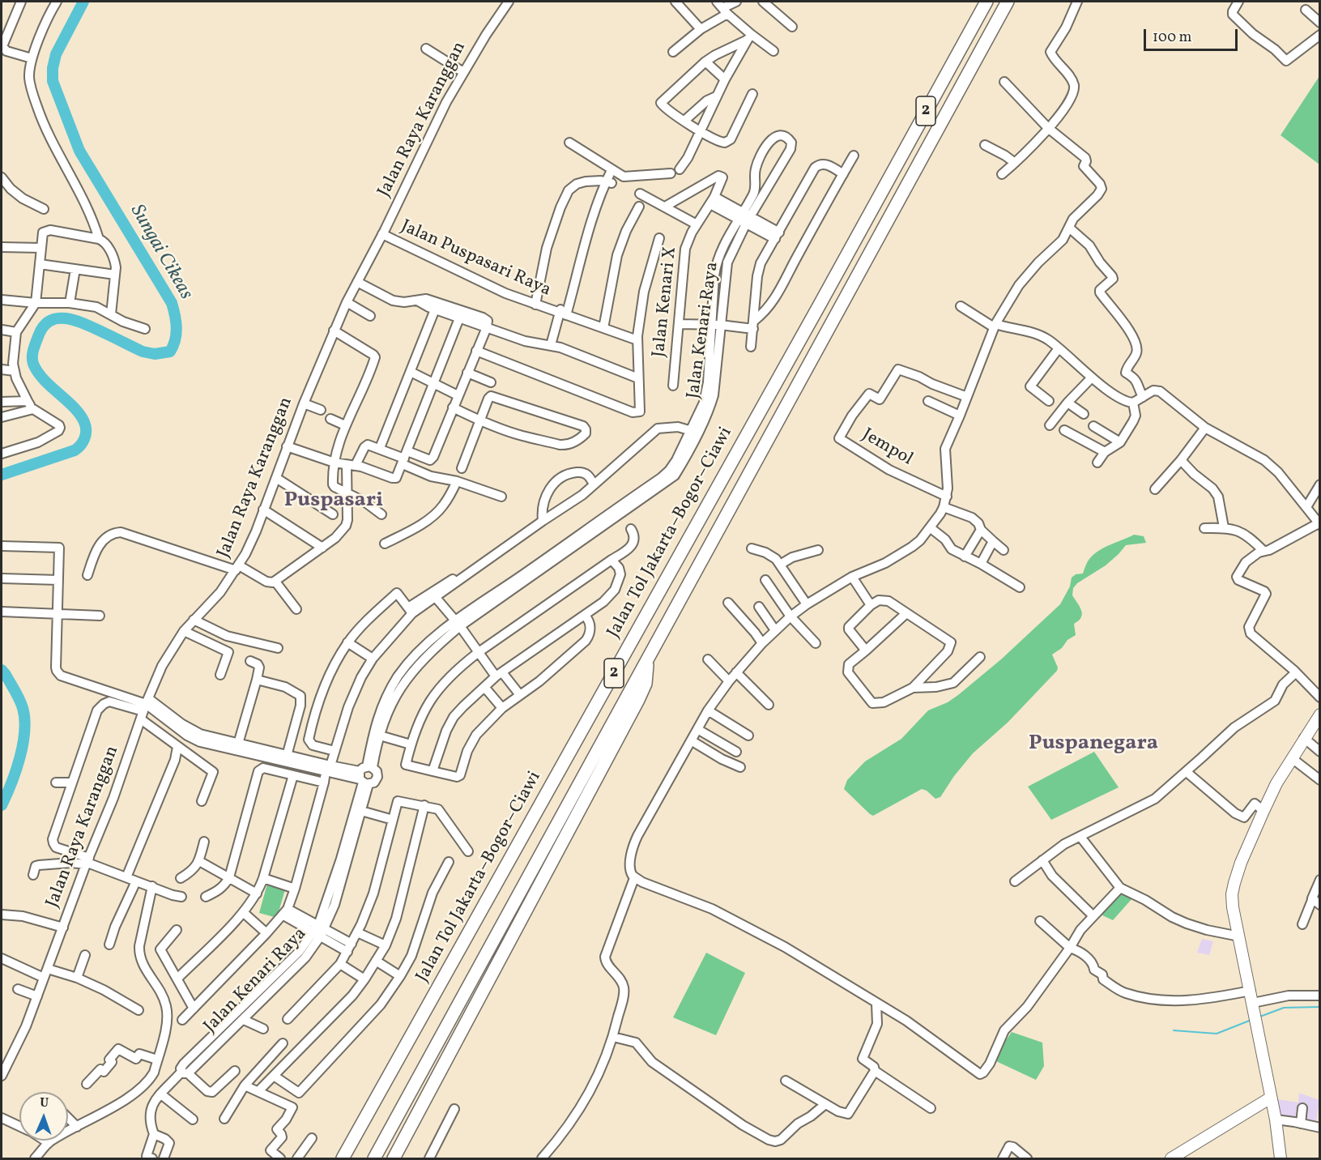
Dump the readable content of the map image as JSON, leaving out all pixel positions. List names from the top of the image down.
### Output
{
  "streets": {
    "highway": ["2", "Jalan Tol Jakarta–Bogor–Ciawi"],
    "street": [
      "Jalan Raya Karanggan",
      "Jalan Puspasari Raya",
      "Jalan Kenari X",
      "Jalan Kenari Raya",
      "Jempol"
    ]
  },
  "crossings": [
    ["Jalan Raya Karanggan", "Jalan Puspasari Raya"]
  ],
  "districts": ["Puspasari", "Puspanegara"],
  "water": ["Sungai Cikeas"],
  "scale_bar": "100 m",
  "north": "top"
}
